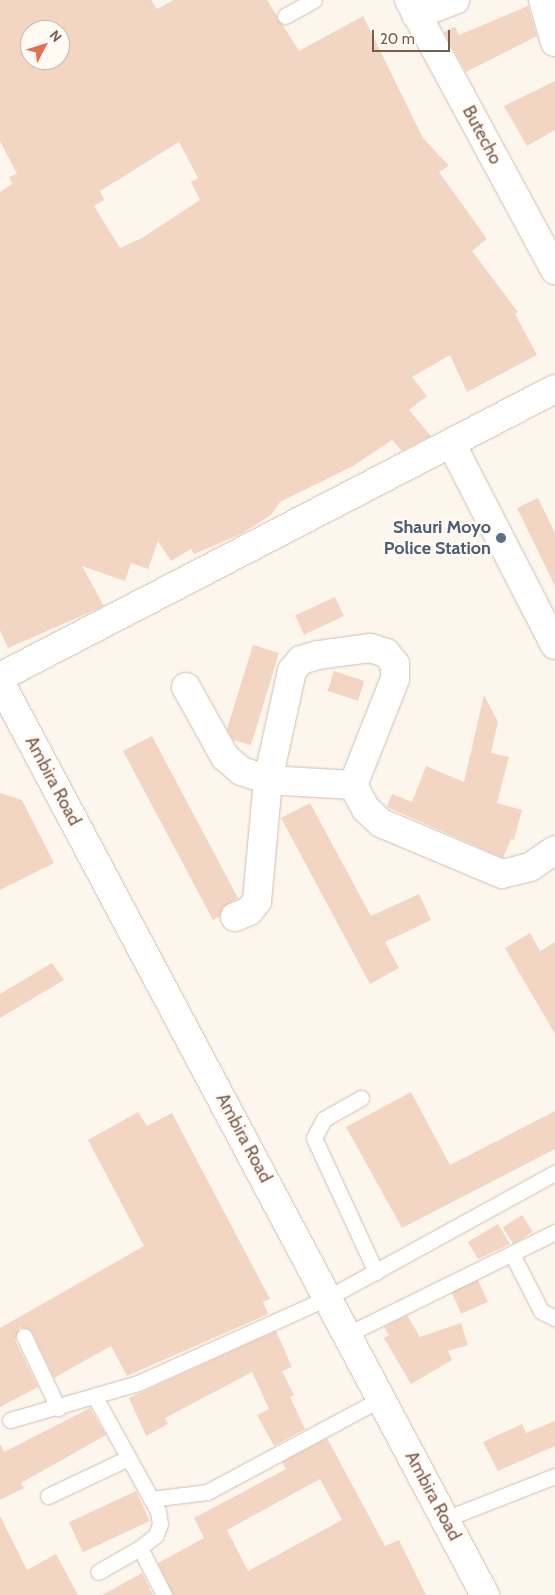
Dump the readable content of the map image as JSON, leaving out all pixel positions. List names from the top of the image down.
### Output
{
  "streets": {
    "street": ["Butecho", "Ambira Road"]
  },
  "places": ["Shauri Moyo Police Station"],
  "scale_bar": "20 m",
  "north": "top right"
}
